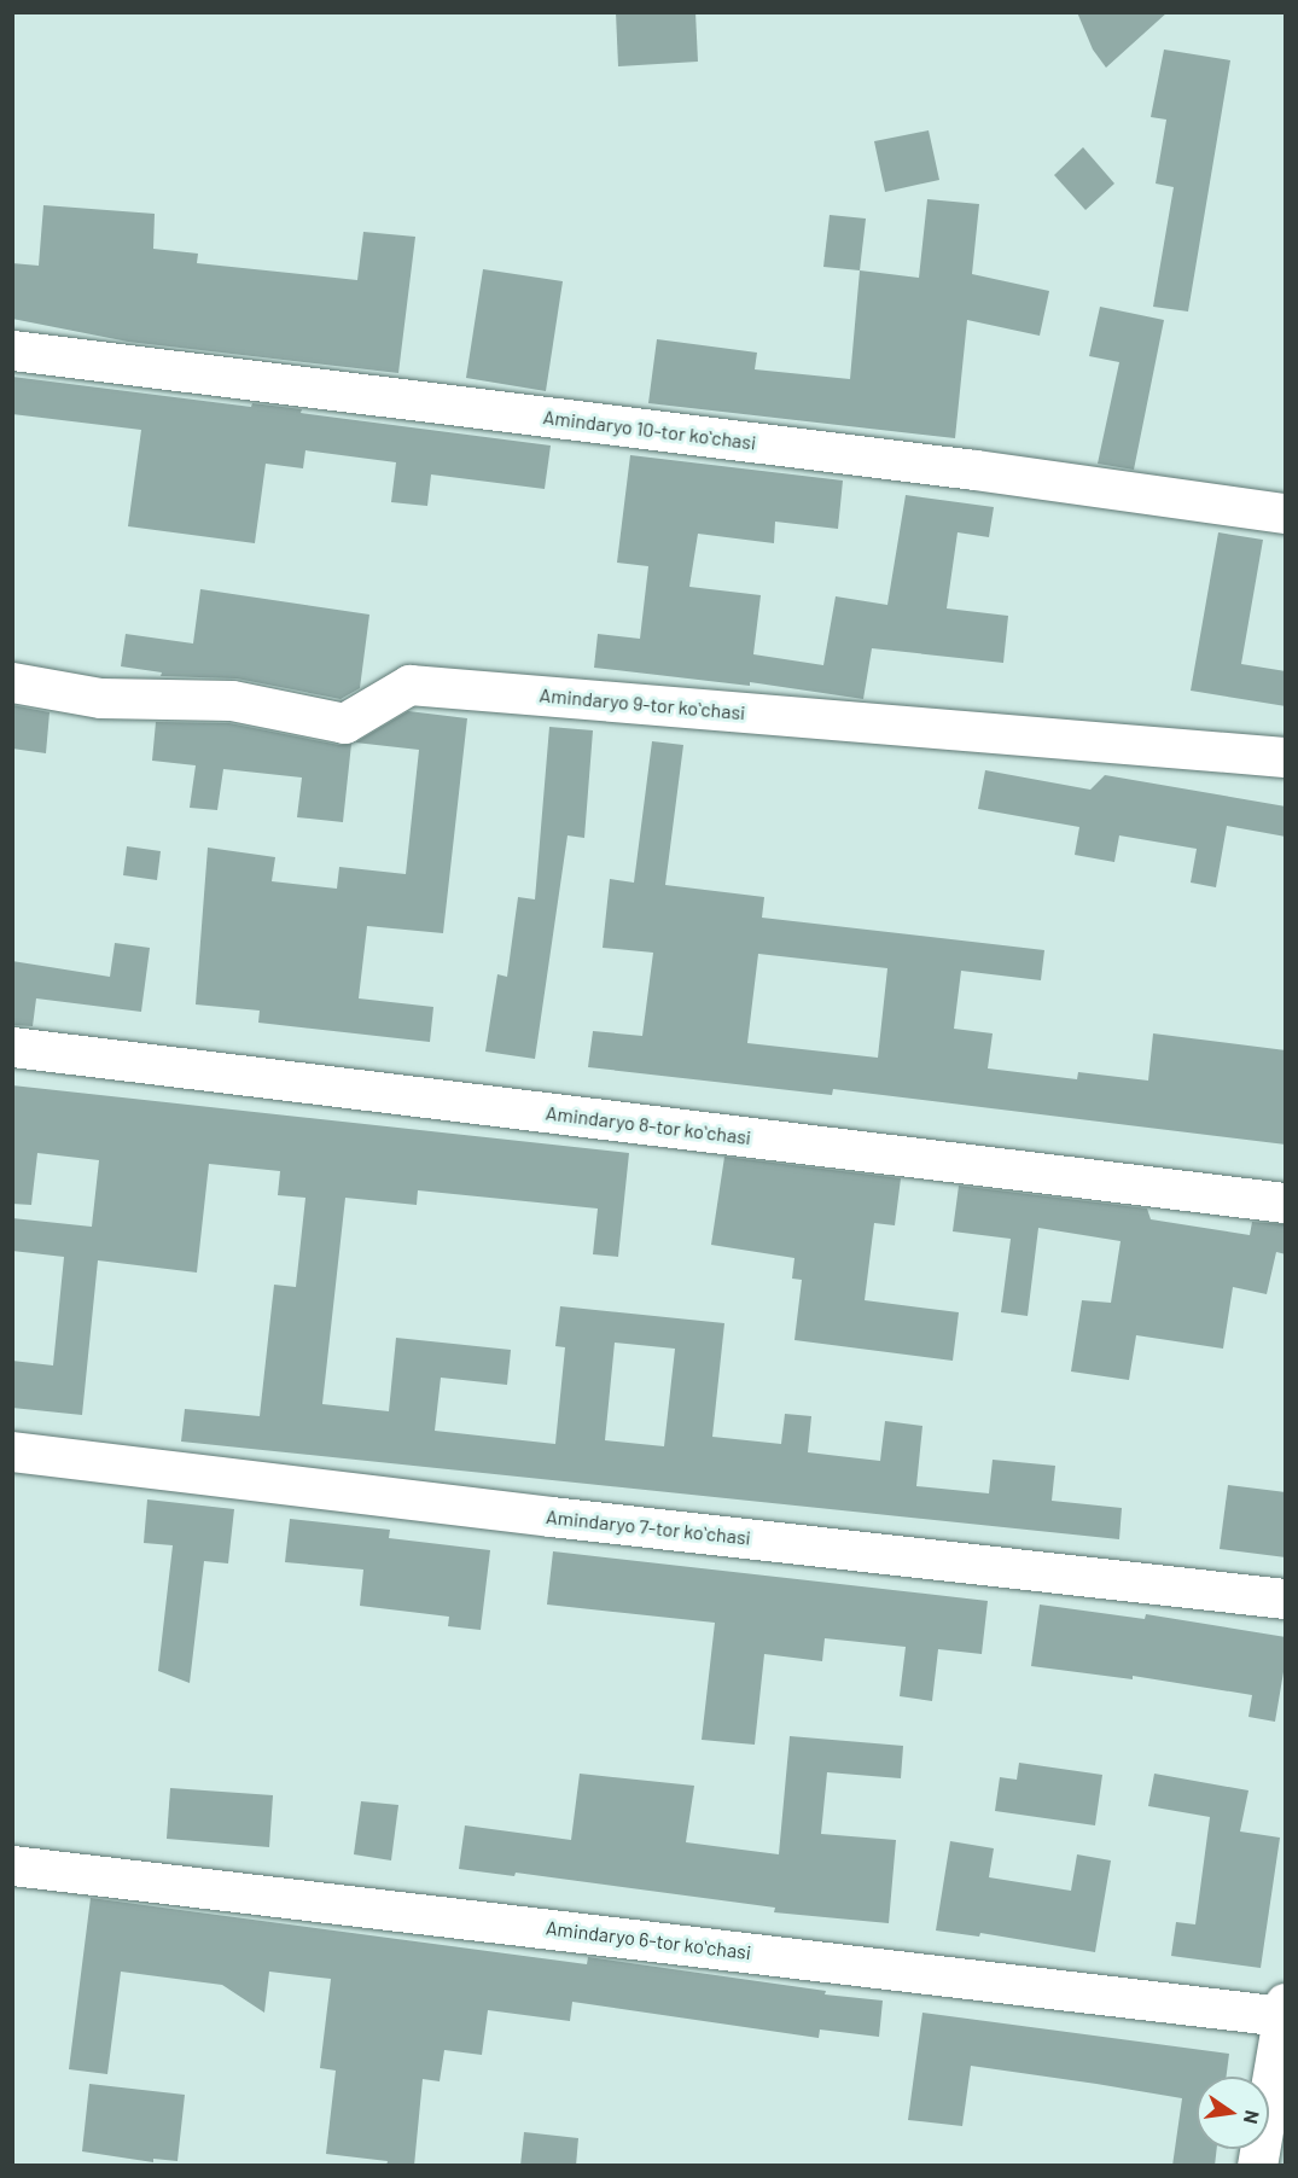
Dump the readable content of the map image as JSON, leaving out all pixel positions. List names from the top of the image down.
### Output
{
  "streets": {
    "street": [
      "Amindaryo 10-tor koʻchasi",
      "Amindaryo 9-tor koʻchasi",
      "Amindaryo 8-tor koʻchasi",
      "Amindaryo 7-tor koʻchasi",
      "Amindaryo 6-tor koʻchasi"
    ]
  },
  "north": "right"
}
